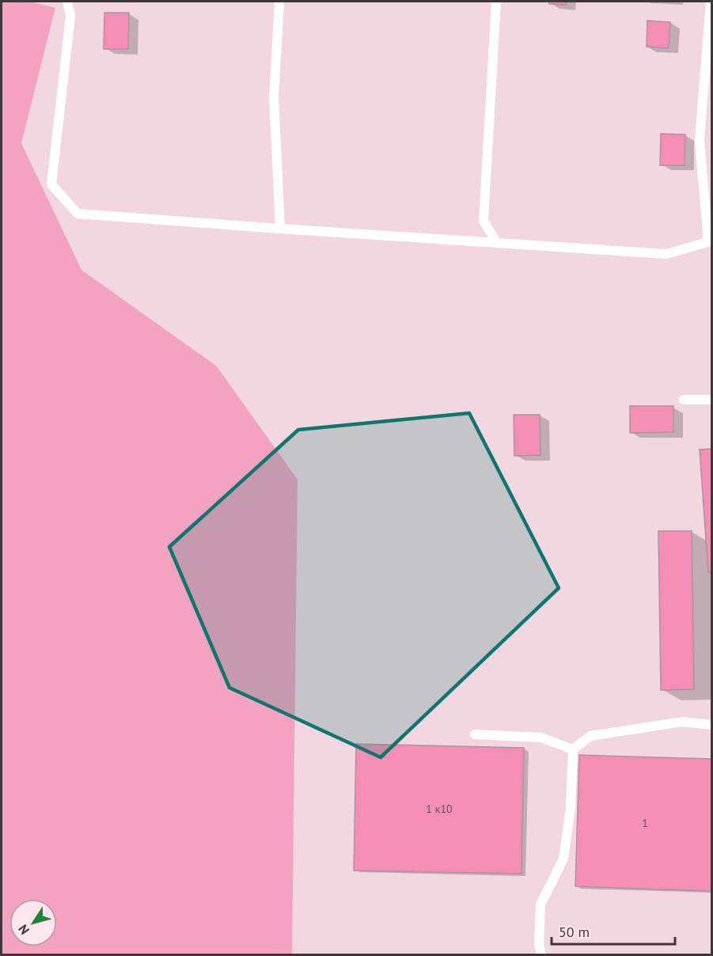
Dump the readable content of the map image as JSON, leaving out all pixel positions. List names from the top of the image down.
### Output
{
  "house_numbers": ["1 к10", "1"],
  "scale_bar": "50 m",
  "north": "bottom left"
}
